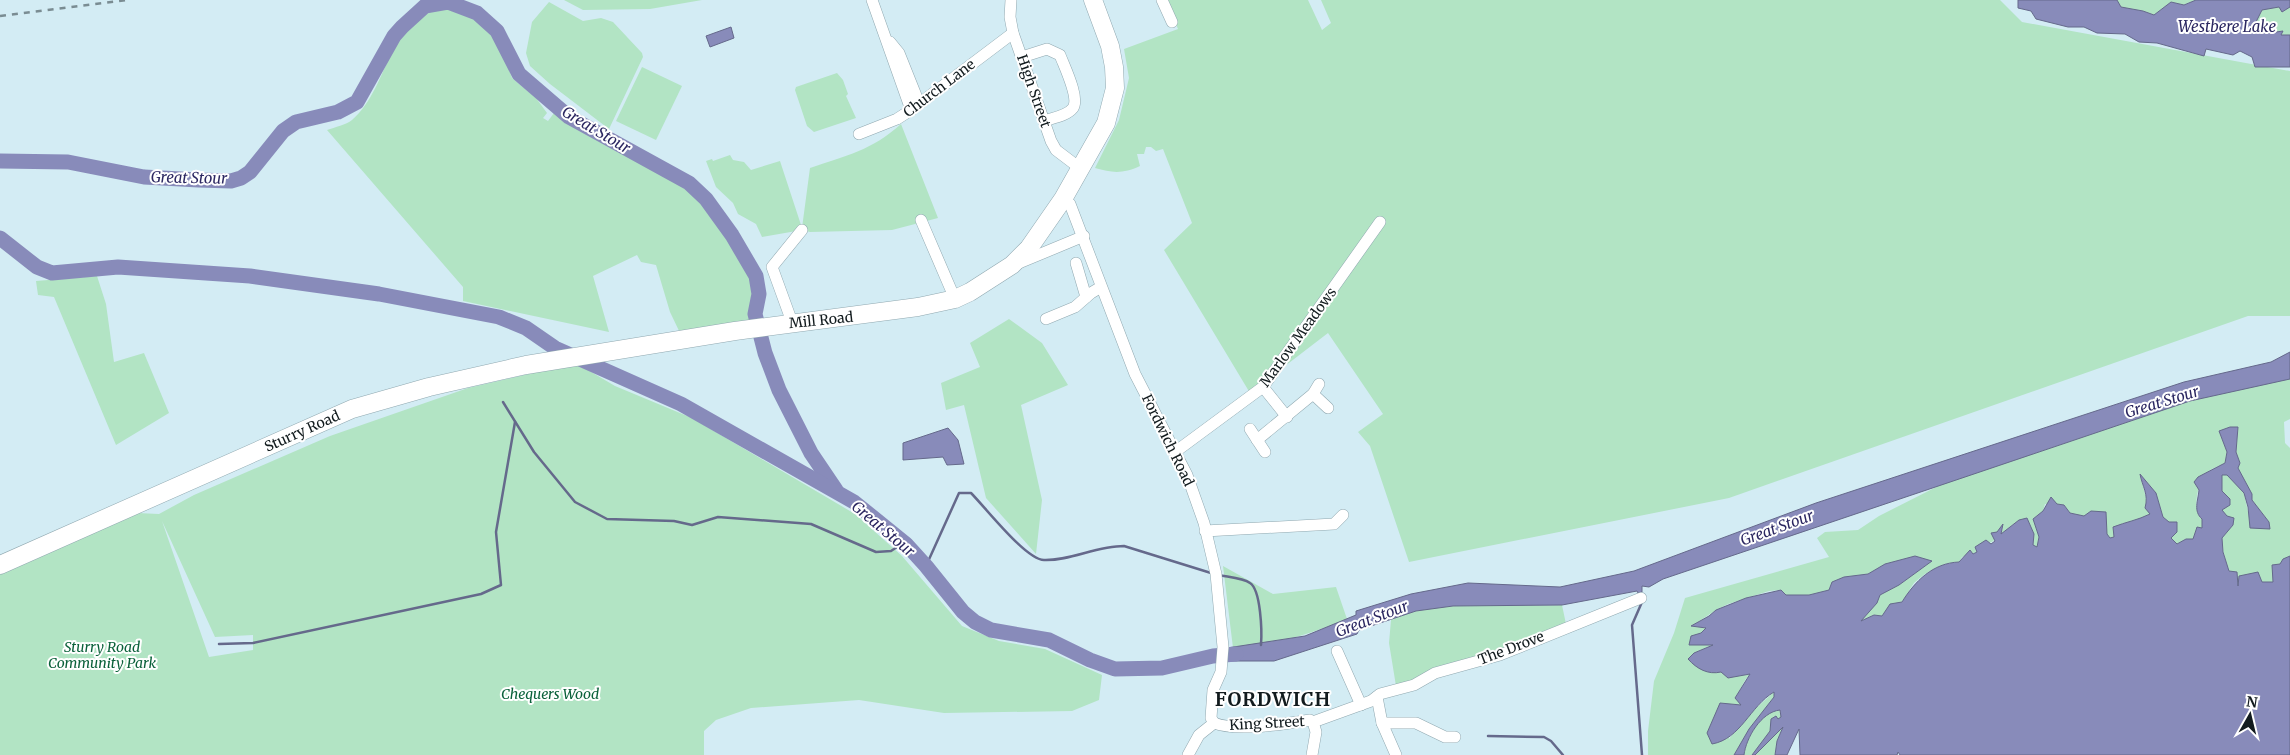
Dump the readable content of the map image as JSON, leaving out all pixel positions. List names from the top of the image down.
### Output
{
  "streets": {
    "highway": ["Mill Road", "Sturry Road"],
    "street": [
      "Church Lane",
      "High Street",
      "Marlow Meadows",
      "Fordwich Road",
      "The Drove",
      "King Street"
    ]
  },
  "crossings": [
    ["Church Lane", "High Street"],
    ["High Street", "Mill Road"],
    ["Mill Road", "Sturry Road"],
    ["Mill Road", "Fordwich Road"],
    ["Marlow Meadows", "Fordwich Road"],
    ["Fordwich Road", "King Street"],
    ["The Drove", "King Street"]
  ],
  "districts": ["FORDWICH"],
  "water": ["Westbere Lake", "Great Stour"],
  "parks": ["Sturry Road Community Park", "Chequers Wood"],
  "north": "top"
}
